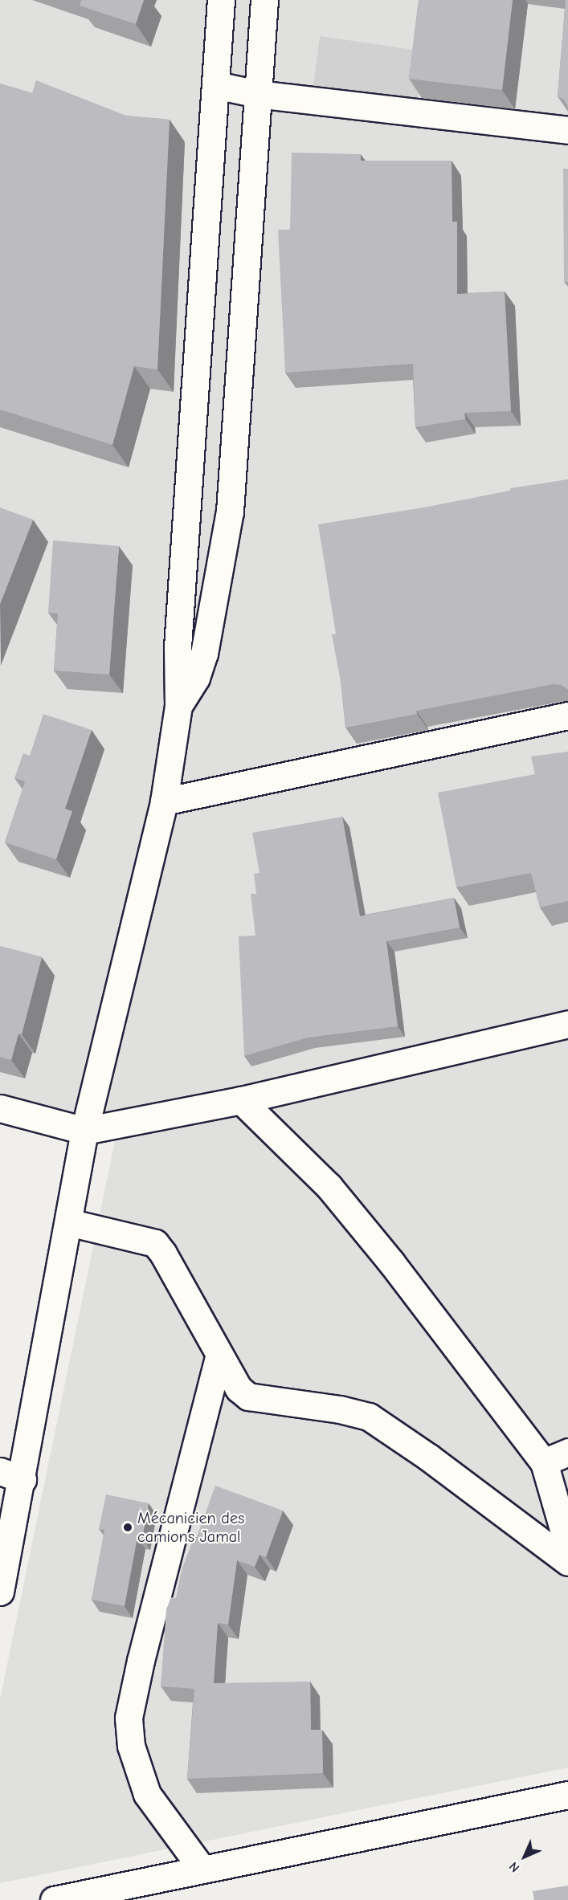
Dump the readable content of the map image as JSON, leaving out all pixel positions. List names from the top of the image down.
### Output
{
  "places": ["Mécanicien des camions Jamal"],
  "north": "bottom left"
}
